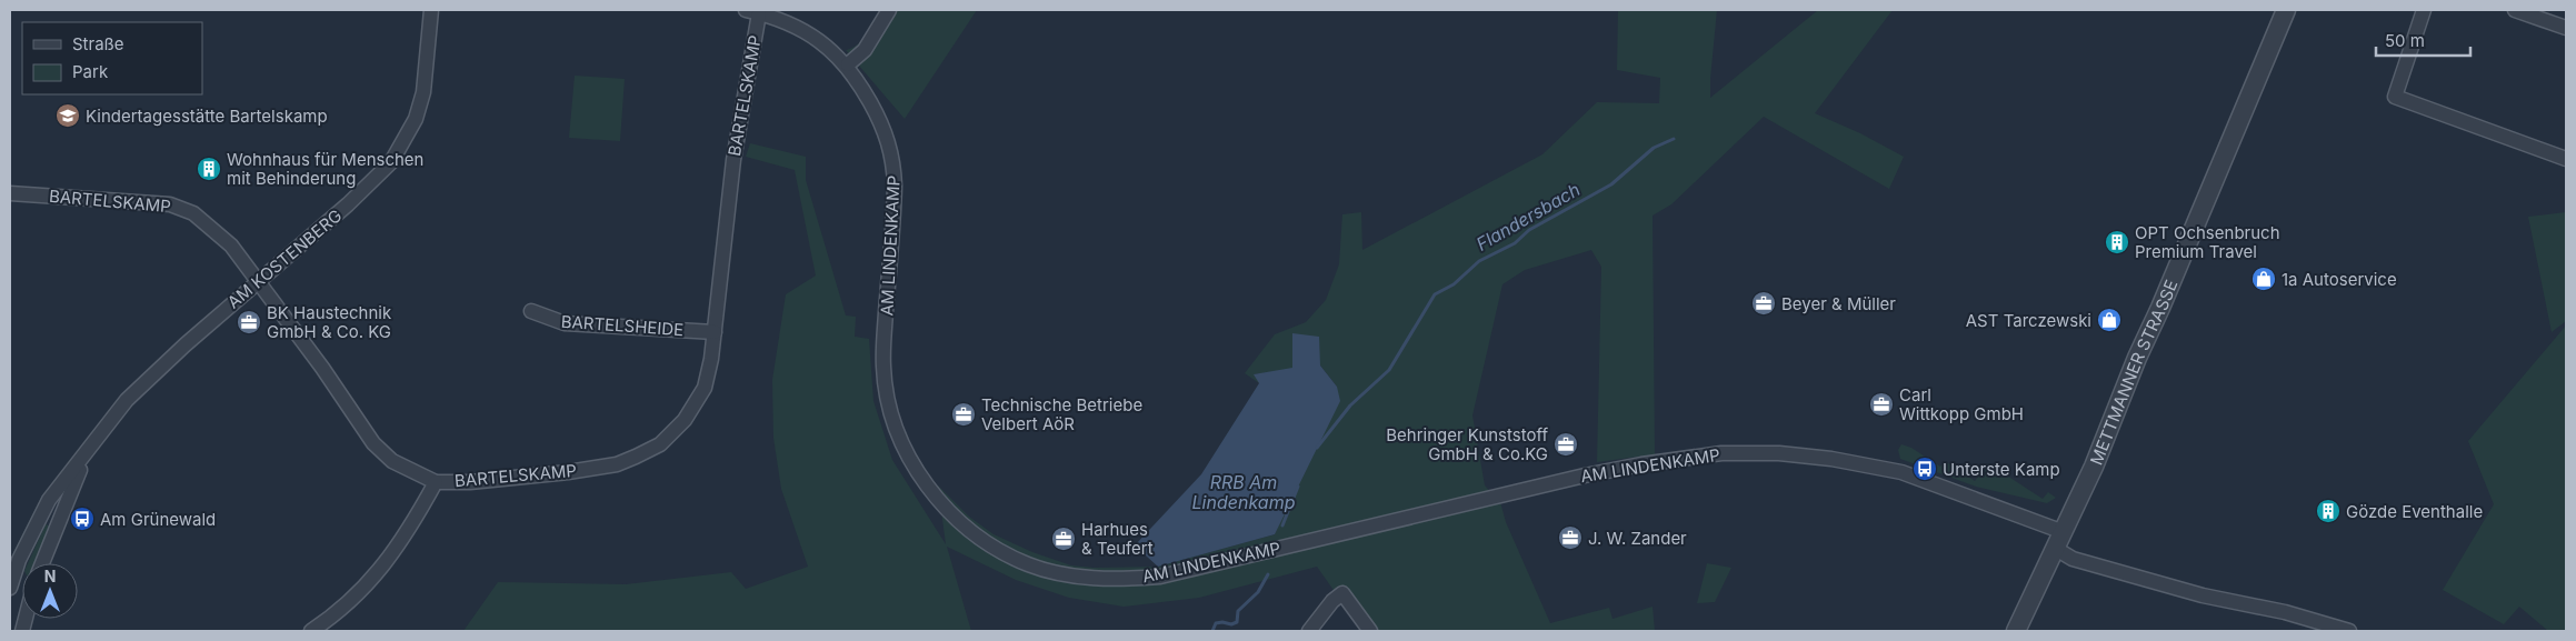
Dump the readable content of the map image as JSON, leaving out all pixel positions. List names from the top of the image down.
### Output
{
  "streets": {
    "street": [
      "BARTELSKAMP",
      "AM LINDENKAMP",
      "AM KOSTENBERG",
      "BARTELSHEIDE",
      "METTMANNER STRASSE"
    ]
  },
  "crossings": [
    ["BARTELSKAMP", "AM LINDENKAMP"],
    ["BARTELSKAMP", "AM KOSTENBERG"],
    ["BARTELSKAMP", "BARTELSHEIDE"],
    ["AM LINDENKAMP", "METTMANNER STRASSE"]
  ],
  "water": ["Flandersbach", "RRB Am Lindenkamp"],
  "places": {
    "school or university": ["Kindertagesstätte Bartelskamp"],
    "building": ["Wohnhaus für Menschen mit Behinderung", "OPT Ochsenbruch Premium Travel", "Gözde Eventhalle"],
    "shop": ["1a Autoservice", "AST Tarczewski"],
    "office": [
      "Beyer & Müller",
      "BK Haustechnik GmbH & Co. KG",
      "Carl Wittkopp GmbH",
      "Technische Betriebe Velbert AöR",
      "Behringer Kunststoff GmbH & Co.KG",
      "J. W. Zander",
      "Harhues & Teufert"
    ],
    "bus stop": ["Unterste Kamp", "Am Grünewald"]
  },
  "legend": ["Straße", "Park"],
  "scale_bar": "50 m",
  "north": "top"
}
